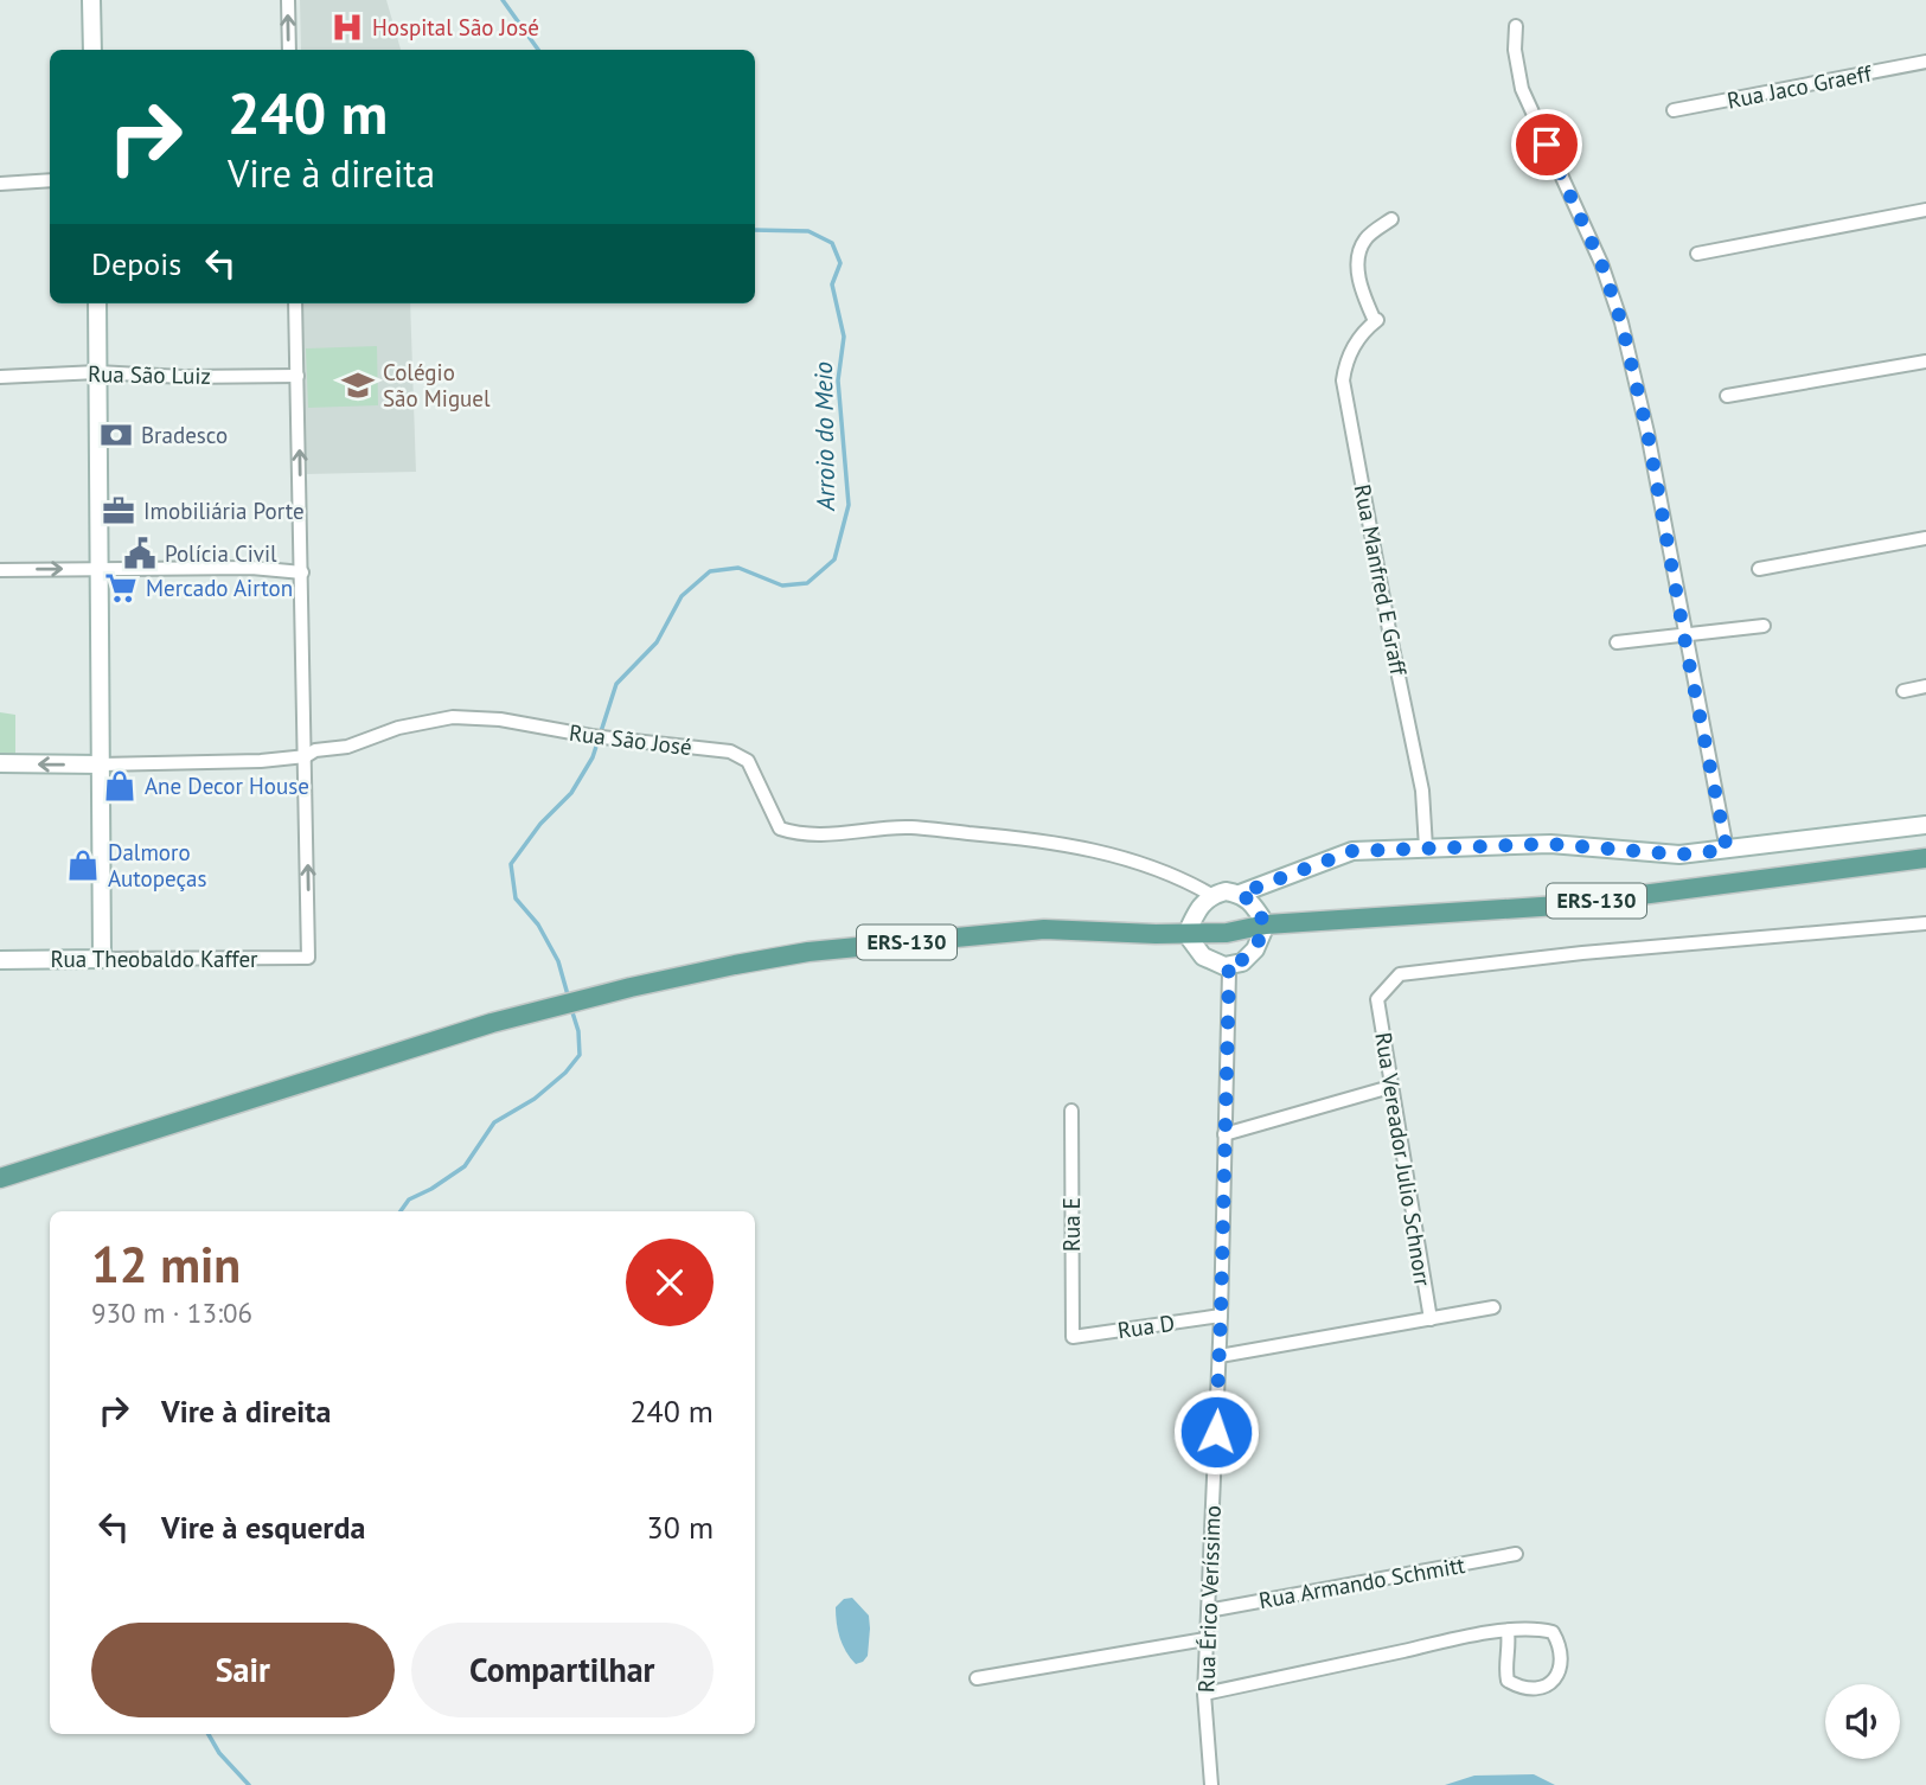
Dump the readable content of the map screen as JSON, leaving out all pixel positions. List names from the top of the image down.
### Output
{
  "streets": {
    "main road": ["ERS-130"],
    "street": [
      "Rua Jaco Graeff",
      "Rua São Luiz",
      "Rua Manfred E Graff",
      "Rua São José",
      "Rua Theobaldo Kaffer",
      "Rua Vereador Julio Schnorr",
      "Rua E",
      "Rua D",
      "Rua Armando Schmitt",
      "Rua Érico Veríssimo"
    ]
  },
  "crossings": [
    ["Rua São José", "Rua Theobaldo Kaffer"],
    ["Rua E", "Rua D"],
    ["Rua D", "Rua Érico Veríssimo"],
    ["Rua Armando Schmitt", "Rua Érico Veríssimo"]
  ],
  "water": ["Arroio do Meio"],
  "places": {
    "hospital": ["Hospital São José"],
    "school or university": ["Colégio São Miguel"],
    "bank": ["Bradesco"],
    "office": ["Imobiliária Porte"],
    "public building": ["Polícia Civil"],
    "supermarket": ["Mercado Airton"],
    "shop": ["Ane Decor House", "Dalmoro Autopeças"]
  },
  "page": {
    "turn": ["240 m", "Vire à direita"],
    "then": "Depois",
    "heading": ["12 min", "930 m · 13:06"],
    "list": [
      {
        "name": "Vire à direita",
        "value": "240 m"
      },
      {
        "name": "Vire à esquerda",
        "value": "30 m"
      }
    ],
    "buttons": ["Sair", "Compartilhar"]
  }
}
